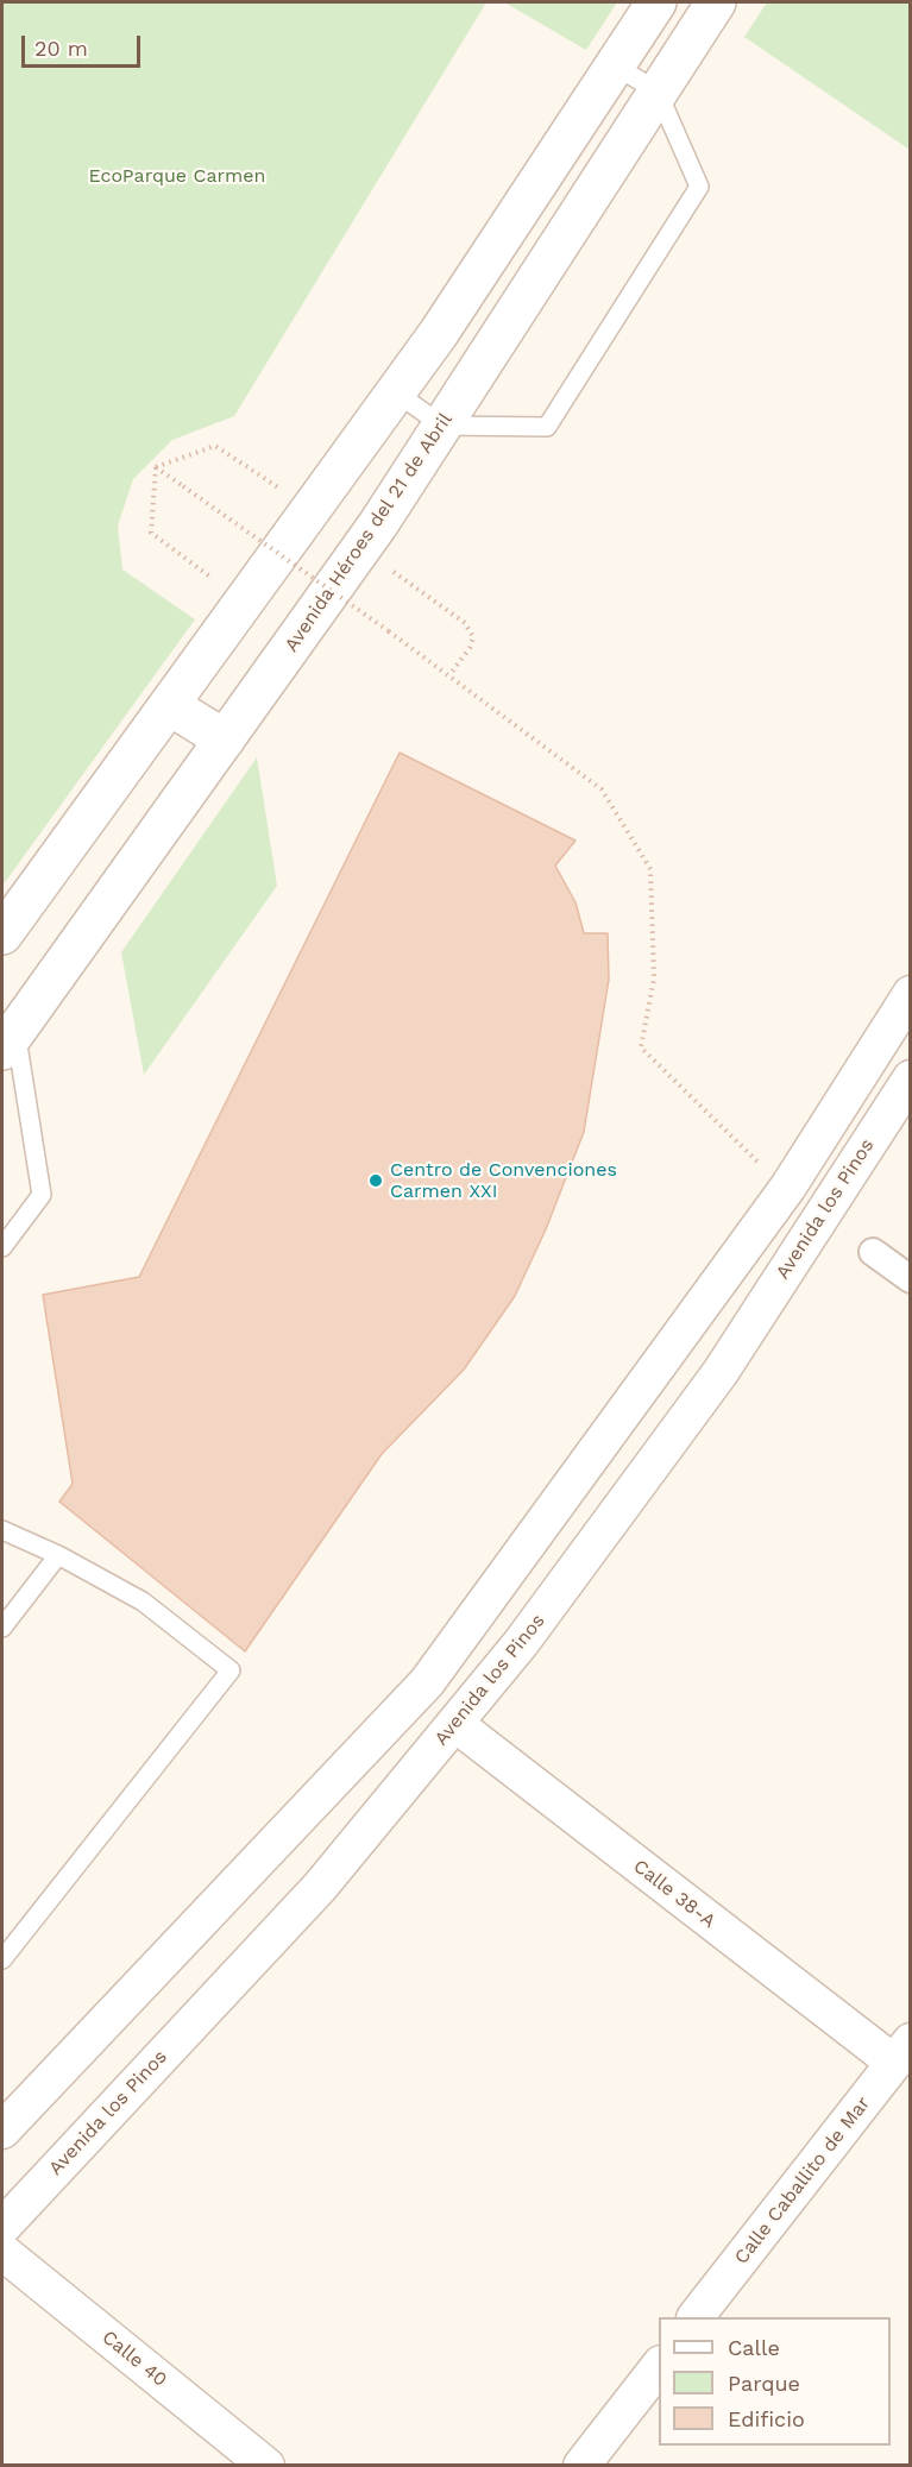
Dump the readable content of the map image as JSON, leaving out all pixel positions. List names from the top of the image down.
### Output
{
  "streets": {
    "street": [
      "Avenida Héroes del 21 de Abril",
      "Avenida los Pinos",
      "Calle 38-A",
      "Calle Caballito de Mar",
      "Calle 40"
    ]
  },
  "crossings": [
    ["Avenida los Pinos", "Calle 38-A"],
    ["Calle 38-A", "Calle Caballito de Mar"]
  ],
  "parks": ["EcoParque Carmen"],
  "places": ["Centro de Convenciones Carmen XXI"],
  "legend": ["Calle", "Parque", "Edificio"],
  "scale_bar": "20 m"
}
